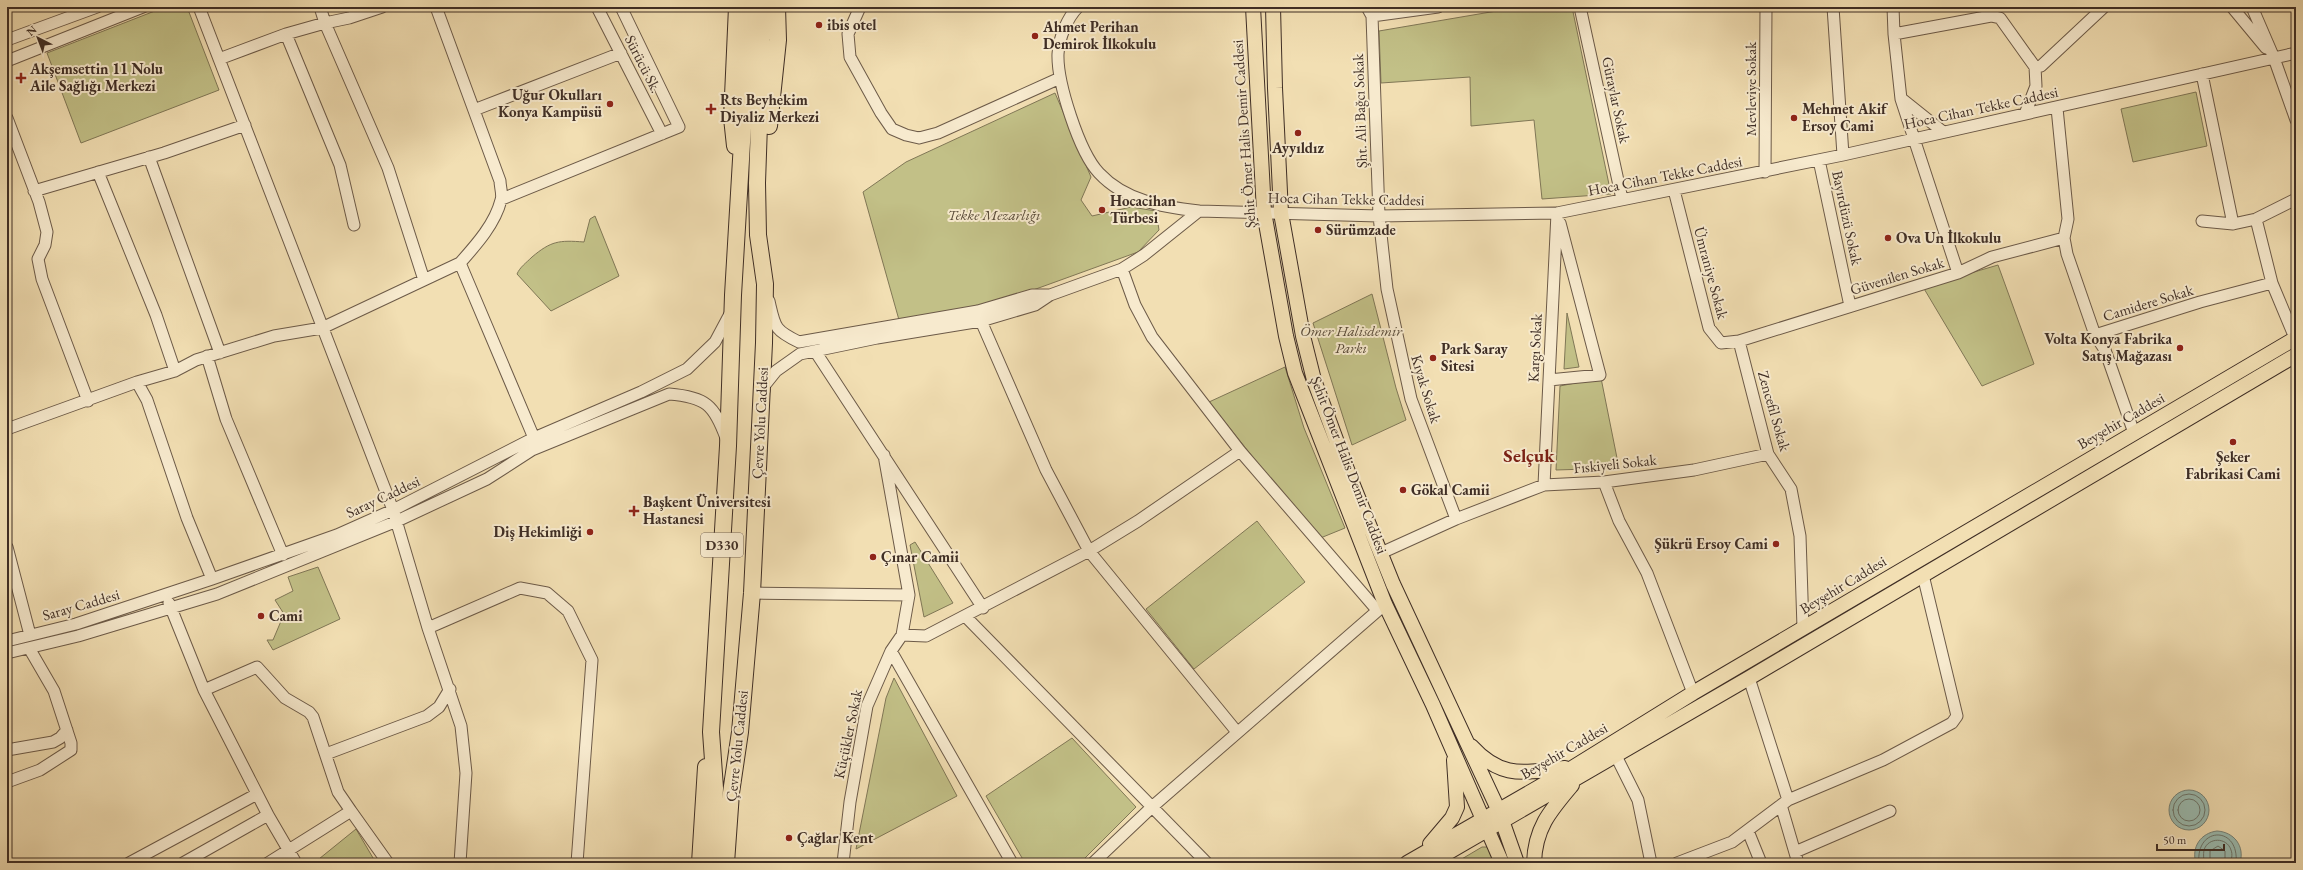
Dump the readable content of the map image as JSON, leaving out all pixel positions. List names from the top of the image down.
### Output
{
  "streets": {
    "highway": ["Çevre Yolu Caddesi", "D330"],
    "main road": ["Şehit Ömer Halis Demir Caddesi", "Beyşehir Caddesi"],
    "street": [
      "Sürücü Sk.",
      "Mevleviye Sokak",
      "Güraylar Sokak",
      "Hoca Cihan Tekke Caddesi",
      "Şht. Ali Bağcı Sokak",
      "Bayırdüzü Sokak",
      "Ümraniye Sokak",
      "Güvenilen Sokak",
      "Camidere Sokak",
      "Kargı Sokak",
      "Kıyak Sokak",
      "Zencefil Sokak",
      "Fıskiyeli Sokak",
      "Saray Caddesi",
      "Küçükler Sokak"
    ]
  },
  "crossings": [
    ["Mevleviye Sokak", "Hoca Cihan Tekke Caddesi"],
    ["Güraylar Sokak", "Hoca Cihan Tekke Caddesi"],
    ["Hoca Cihan Tekke Caddesi", "Şht. Ali Bağcı Sokak"],
    ["Hoca Cihan Tekke Caddesi", "Şehit Ömer Halis Demir Caddesi"],
    ["Hoca Cihan Tekke Caddesi", "Bayırdüzü Sokak"],
    ["Hoca Cihan Tekke Caddesi", "Ümraniye Sokak"],
    ["Hoca Cihan Tekke Caddesi", "Camidere Sokak"],
    ["Hoca Cihan Tekke Caddesi", "Kargı Sokak"],
    ["Hoca Cihan Tekke Caddesi", "Kıyak Sokak"],
    ["Şht. Ali Bağcı Sokak", "Kıyak Sokak"],
    ["Şehit Ömer Halis Demir Caddesi", "Beyşehir Caddesi"],
    ["Şehit Ömer Halis Demir Caddesi", "Fıskiyeli Sokak"],
    ["Bayırdüzü Sokak", "Güvenilen Sokak"],
    ["Ümraniye Sokak", "Güvenilen Sokak"],
    ["Ümraniye Sokak", "Zencefil Sokak"],
    ["Güvenilen Sokak", "Camidere Sokak"],
    ["Güvenilen Sokak", "Zencefil Sokak"],
    ["Kargı Sokak", "Fıskiyeli Sokak"],
    ["Kıyak Sokak", "Fıskiyeli Sokak"],
    ["Zencefil Sokak", "Beyşehir Caddesi"],
    ["Zencefil Sokak", "Fıskiyeli Sokak"],
    ["Çevre Yolu Caddesi", "Saray Caddesi"],
    ["Çevre Yolu Caddesi", "D330"]
  ],
  "districts": ["Selçuk"],
  "parks": ["Tekke Mezarlığı", "Ömer Halisdemir Parkı"],
  "places": {
    "other": [
      "ibis otel",
      "Ahmet Perihan Demirok İlkokulu",
      "Uğur Okulları Konya Kampüsü",
      "Mehmet Akif Ersoy Cami",
      "Ayyıldız",
      "Hocacihan Türbesi",
      "Sürümzade",
      "Ova Un İlkokulu",
      "Volta Konya Fabrika Satış Mağazası",
      "Park Saray Sitesi",
      "Şeker Fabrikasi Cami",
      "Gökal Camii",
      "Diş Hekimliği",
      "Şükrü Ersoy Cami",
      "Çınar Camii",
      "Cami",
      "Çağlar Kent"
    ],
    "health": ["Akşemsettin 11 Nolu Aile Sağlığı Merkezi", "Rts Beyhekim Diyaliz Merkezi", "Başkent Üniversitesi Hastanesi"]
  },
  "scale_bar": "50 m",
  "north": "top left"
}
